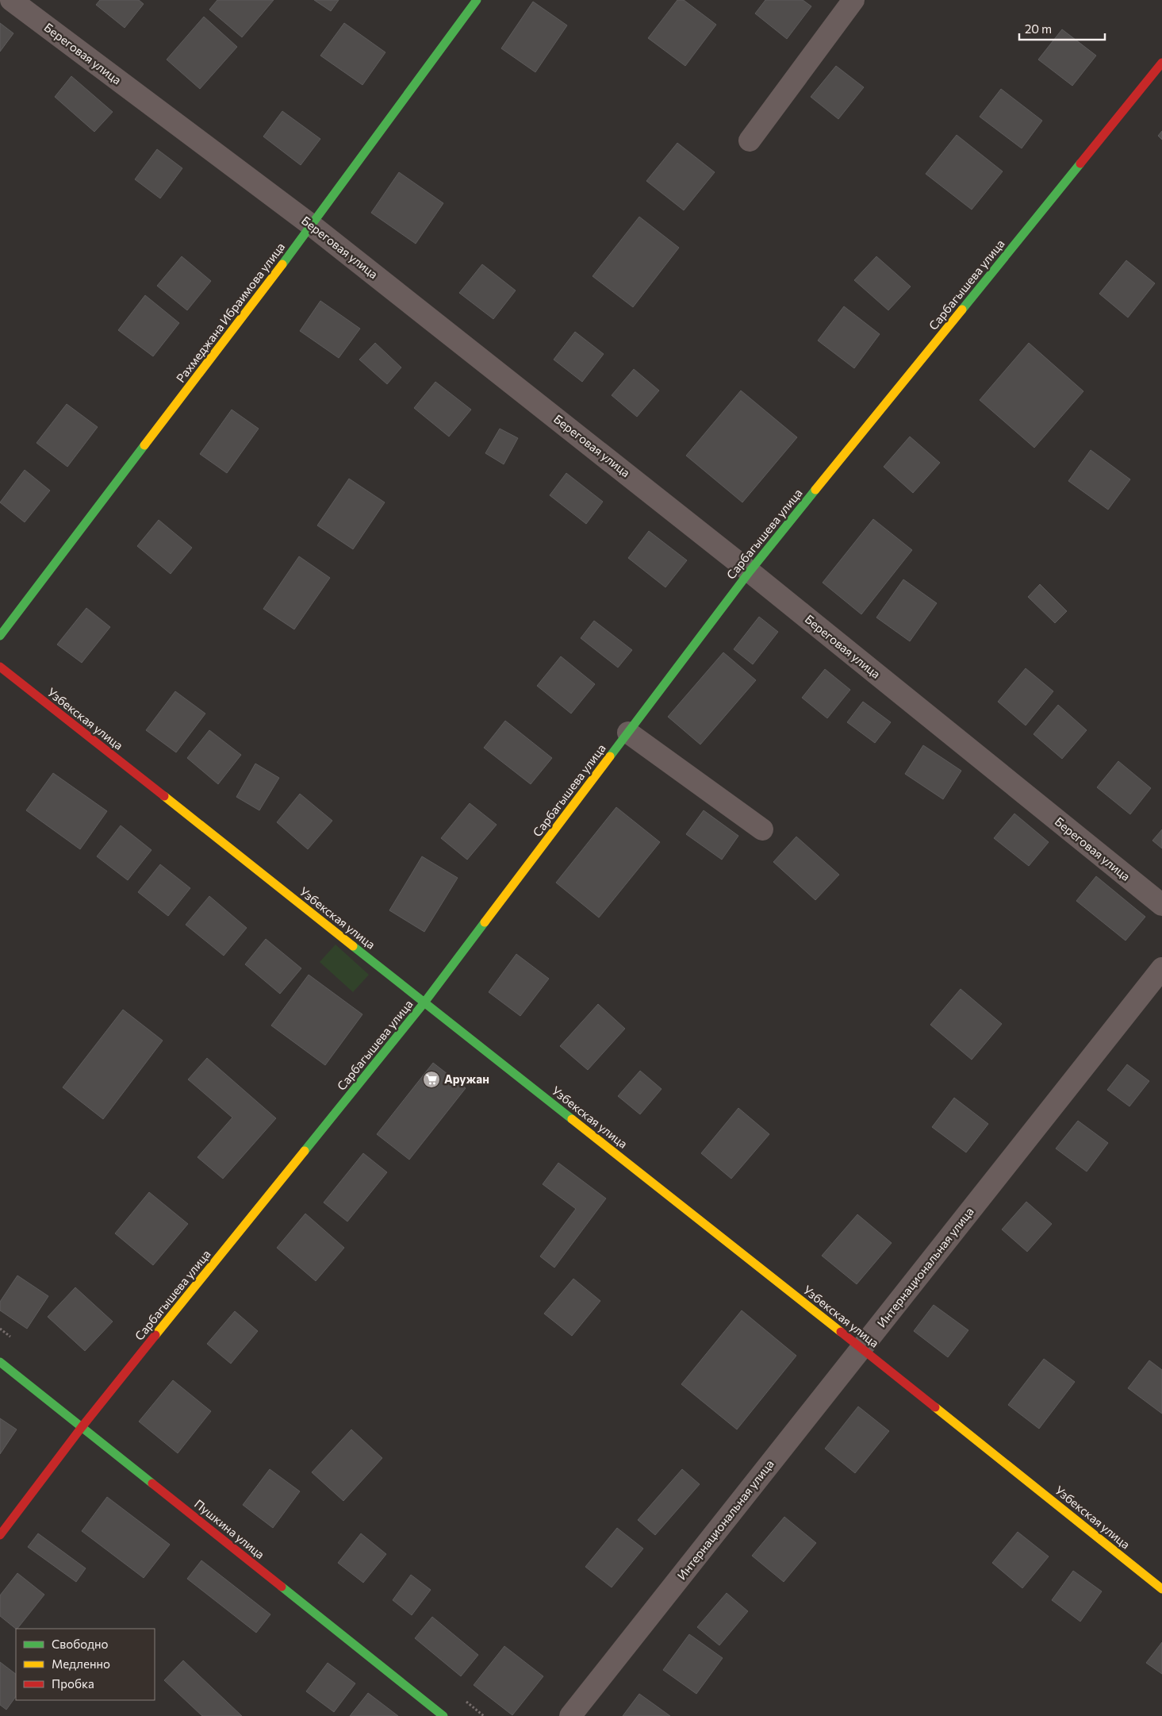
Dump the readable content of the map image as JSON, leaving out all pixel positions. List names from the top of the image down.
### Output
{
  "streets": {
    "street": [
      "Береговая улица",
      "Сарбагышева улица",
      "Рахмеджана Ибраимова улица",
      "Узбекская улица",
      "Интернациональная улица",
      "Пушкина улица"
    ]
  },
  "crossings": [
    ["Береговая улица", "Сарбагышева улица"],
    ["Береговая улица", "Рахмеджана Ибраимова улица"],
    ["Сарбагышева улица", "Узбекская улица"],
    ["Сарбагышева улица", "Пушкина улица"],
    ["Узбекская улица", "Интернациональная улица"]
  ],
  "places": {
    "supermarket": ["Аружан"]
  },
  "legend": ["Свободно", "Медленно", "Пробка"],
  "scale_bar": "20 m"
}
